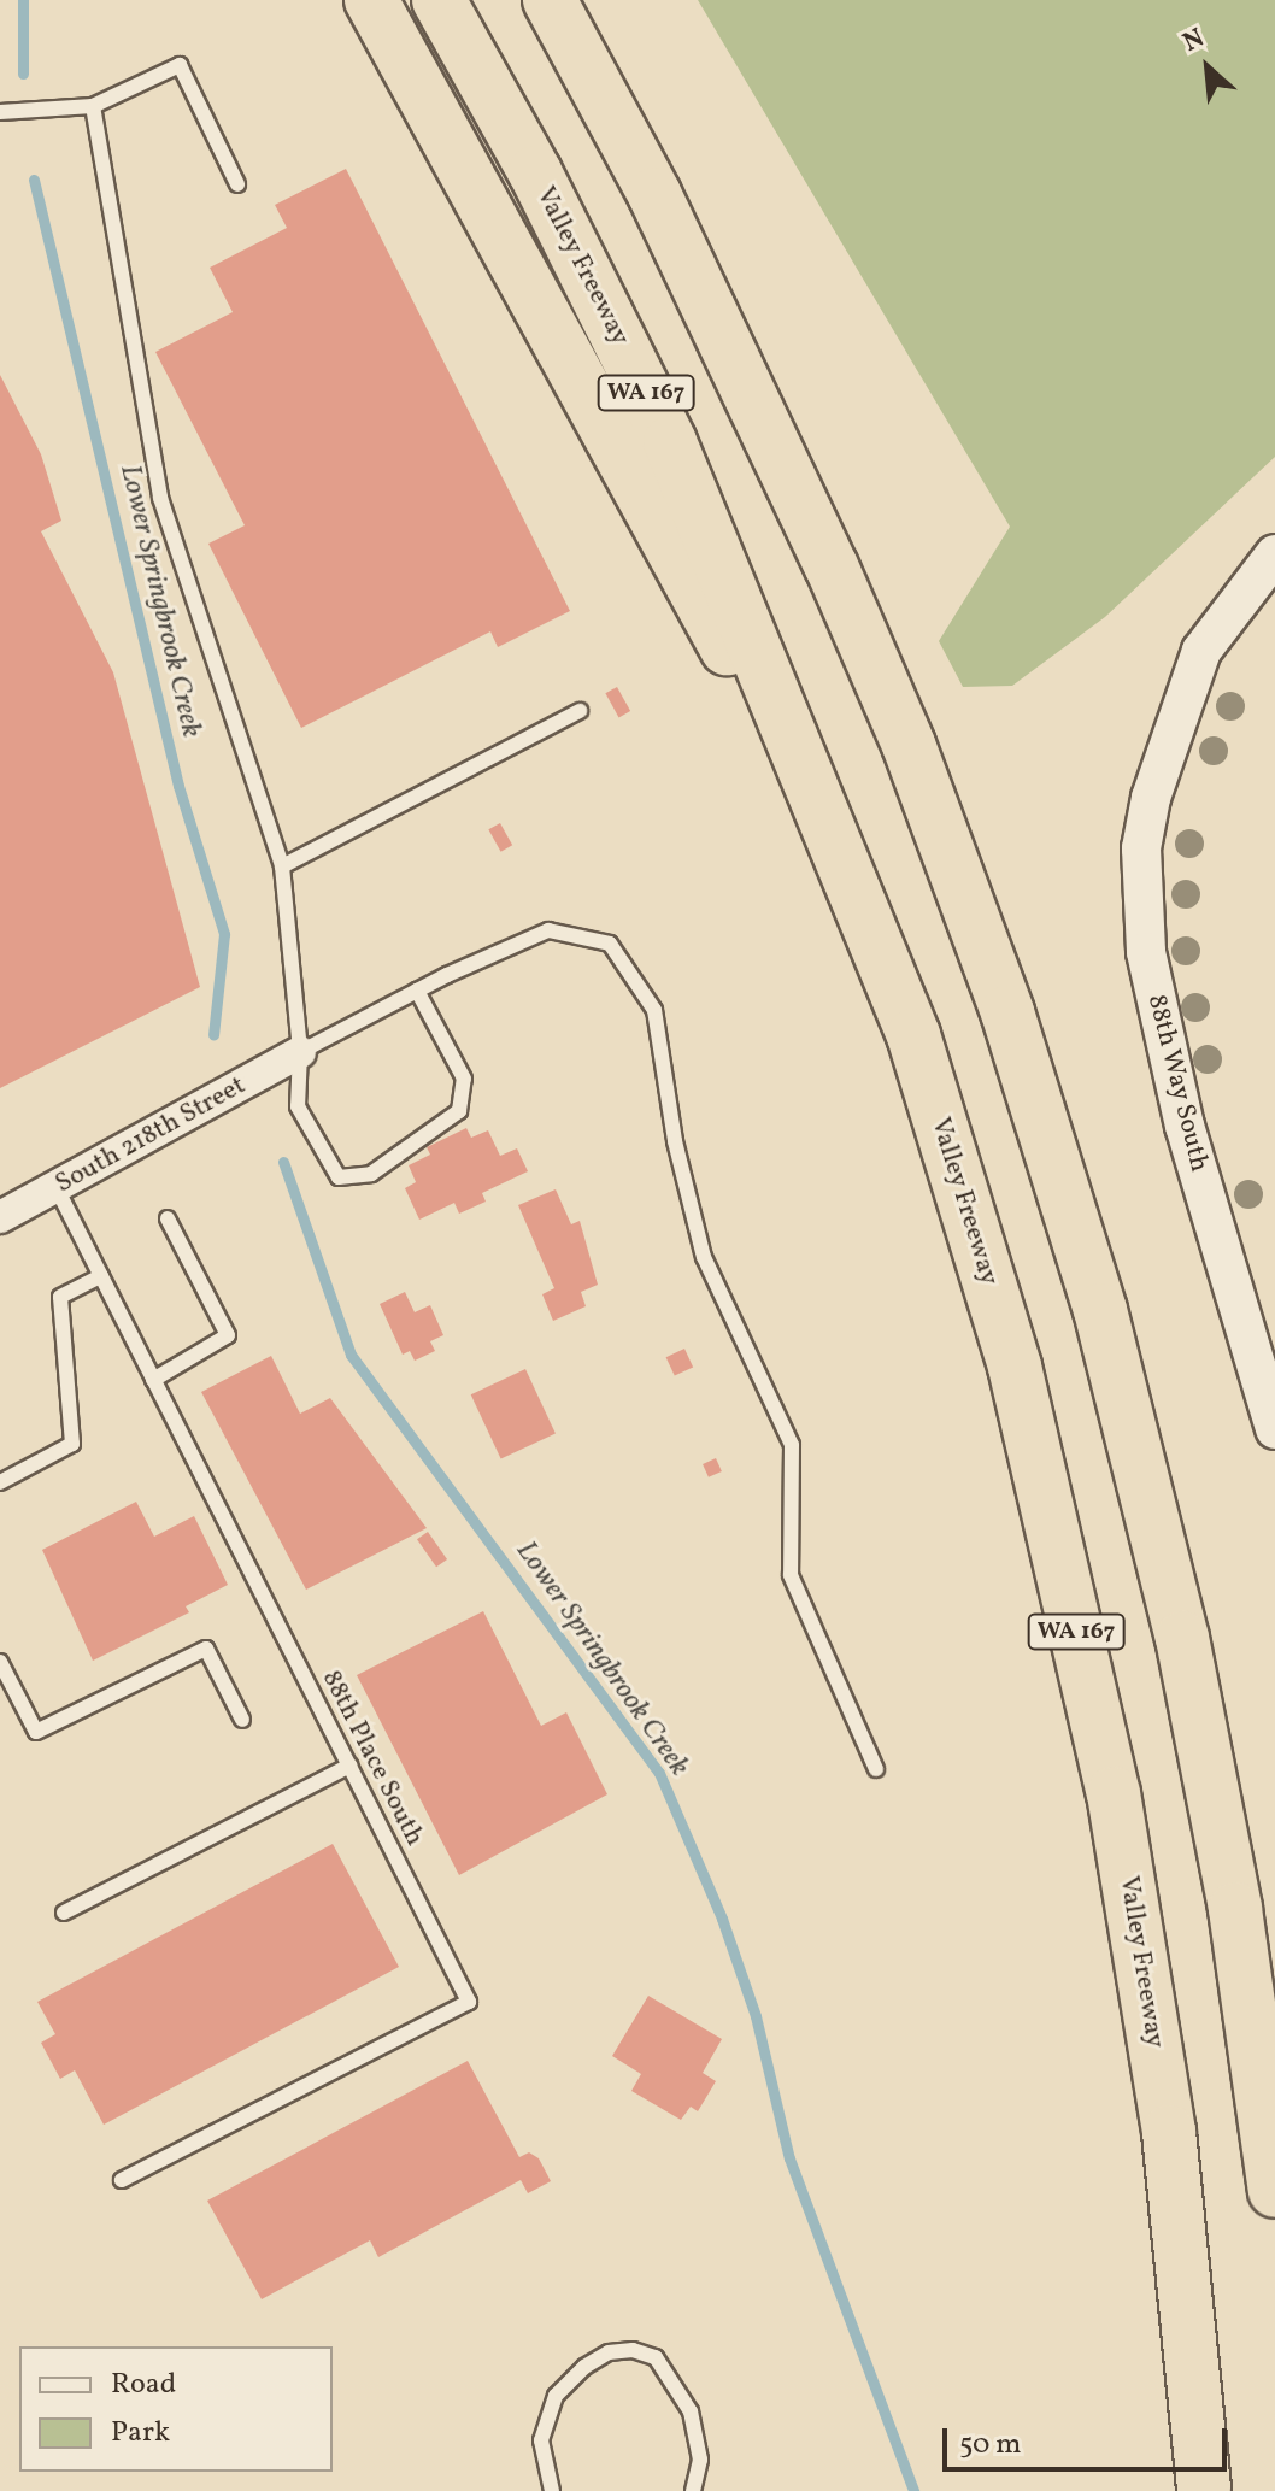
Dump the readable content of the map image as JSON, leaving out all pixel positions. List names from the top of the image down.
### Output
{
  "streets": {
    "highway": ["Valley Freeway", "WA 167"],
    "street": ["88th Way South", "South 218th Street"],
    "lane": ["88th Place South"]
  },
  "crossings": [
    ["South 218th Street", "88th Place South"]
  ],
  "water": ["Lower Springbrook Creek"],
  "legend": ["Road", "Park"],
  "scale_bar": "50 m",
  "north": "top left"
}
